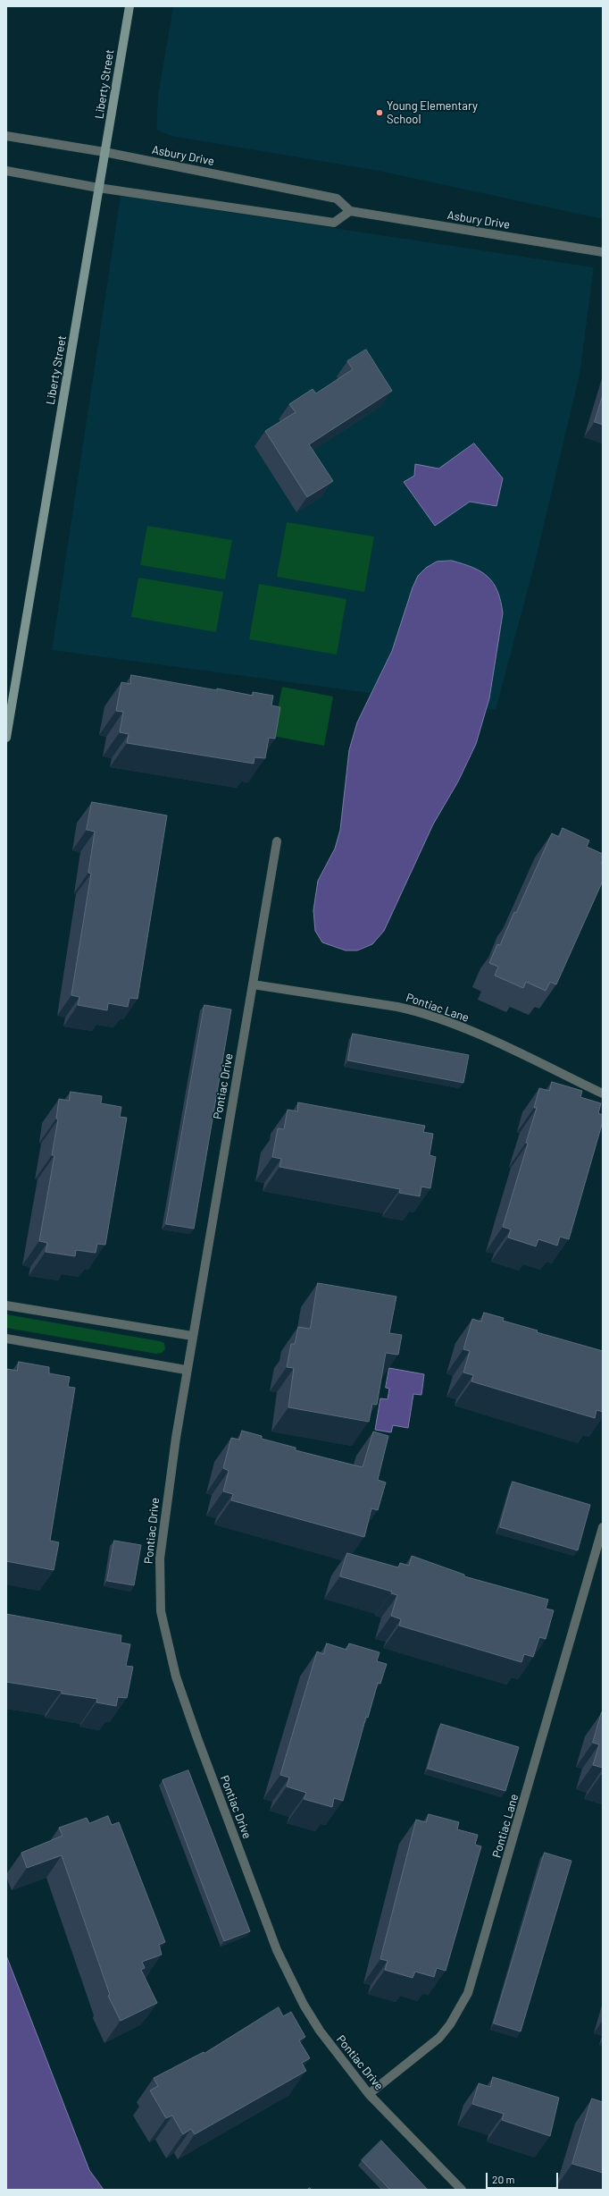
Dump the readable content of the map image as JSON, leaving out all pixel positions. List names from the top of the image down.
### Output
{
  "streets": {
    "street": [
      "Liberty Street",
      "Asbury Drive",
      "Pontiac Lane",
      "Pontiac Drive"
    ]
  },
  "crossings": [
    ["Liberty Street", "Asbury Drive"],
    ["Pontiac Lane", "Pontiac Drive"]
  ],
  "places": ["Young Elementary School"],
  "scale_bar": "20 m"
}
